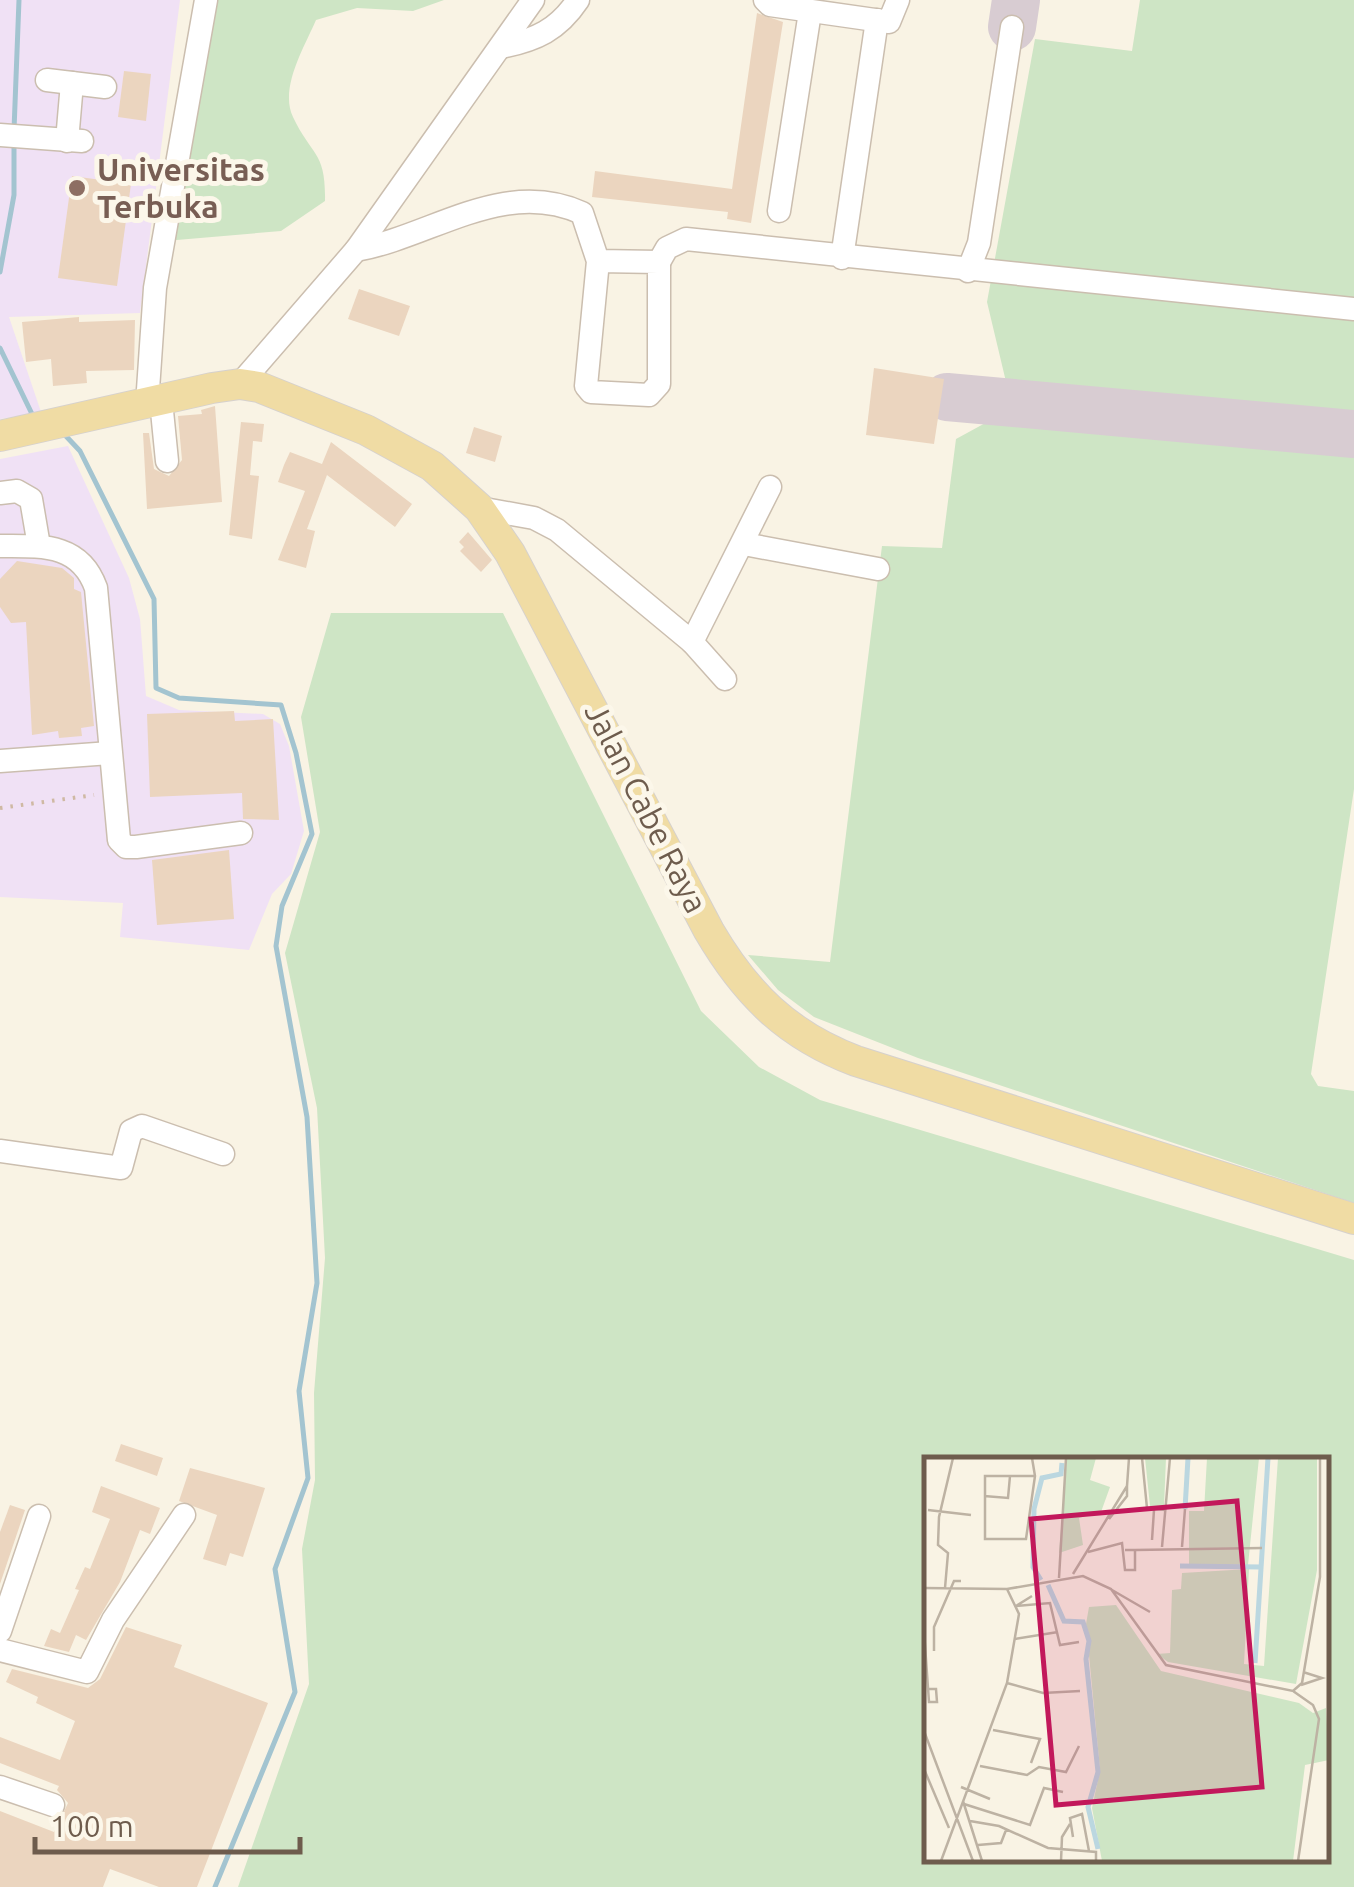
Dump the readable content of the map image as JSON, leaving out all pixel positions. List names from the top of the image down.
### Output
{
  "streets": {
    "main road": ["Jalan Cabe Raya"]
  },
  "places": ["Universitas Terbuka"],
  "scale_bar": "100 m"
}
